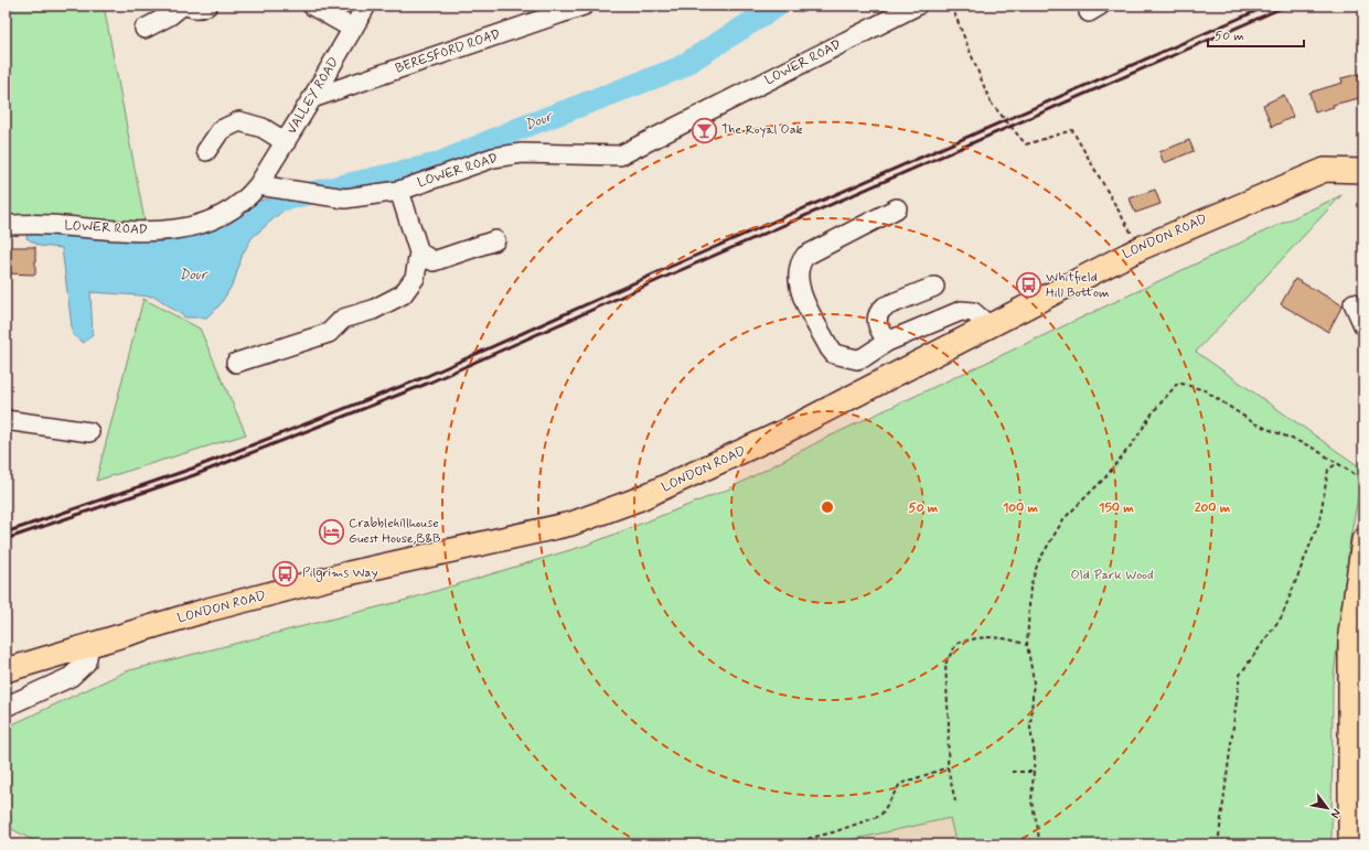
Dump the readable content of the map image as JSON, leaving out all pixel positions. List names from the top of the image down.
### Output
{
  "streets": {
    "main road": ["LONDON ROAD"],
    "street": ["BERESFORD ROAD", "LOWER ROAD", "VALLEY ROAD"]
  },
  "crossings": [
    ["BERESFORD ROAD", "VALLEY ROAD"],
    ["LOWER ROAD", "VALLEY ROAD"]
  ],
  "water": ["Dour"],
  "parks": ["Old Park Wood"],
  "places": {
    "bar": ["The Royal Oak"],
    "bus stop": ["Whitfield Hill Bottom", "Pilgrims Way"],
    "hotel": ["Crabblehillhouse Guest House,B&B"]
  },
  "scale_bar": "50 m",
  "north": "bottom right",
  "rings": [
    "50 m",
    "100 m",
    "150 m",
    "200 m"
  ]
}
